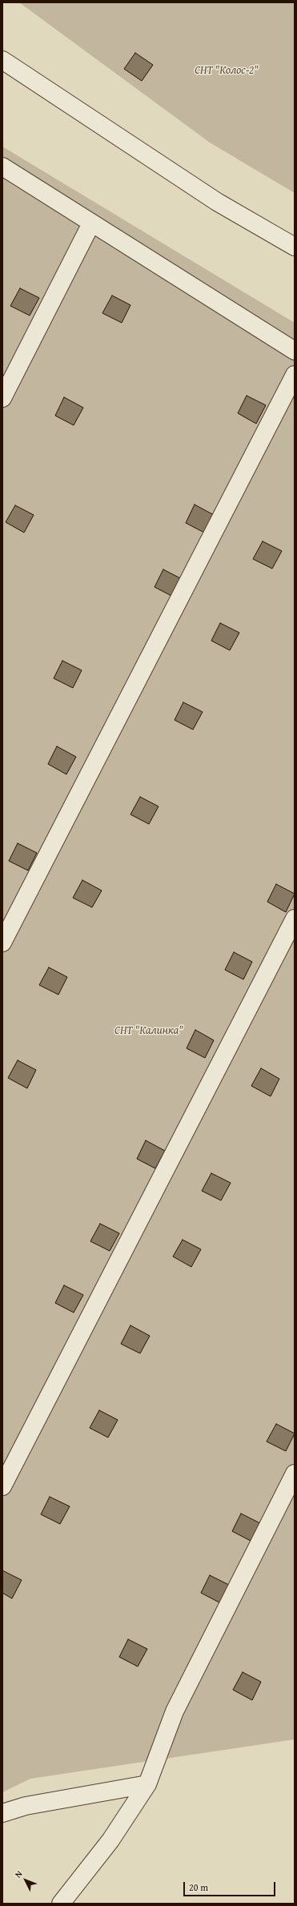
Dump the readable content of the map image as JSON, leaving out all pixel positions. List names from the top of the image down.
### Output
{
  "parks": ["СНТ \"Колос-2\"", "СНТ \"Калинка\""],
  "scale_bar": "20 m",
  "north": "top left"
}
